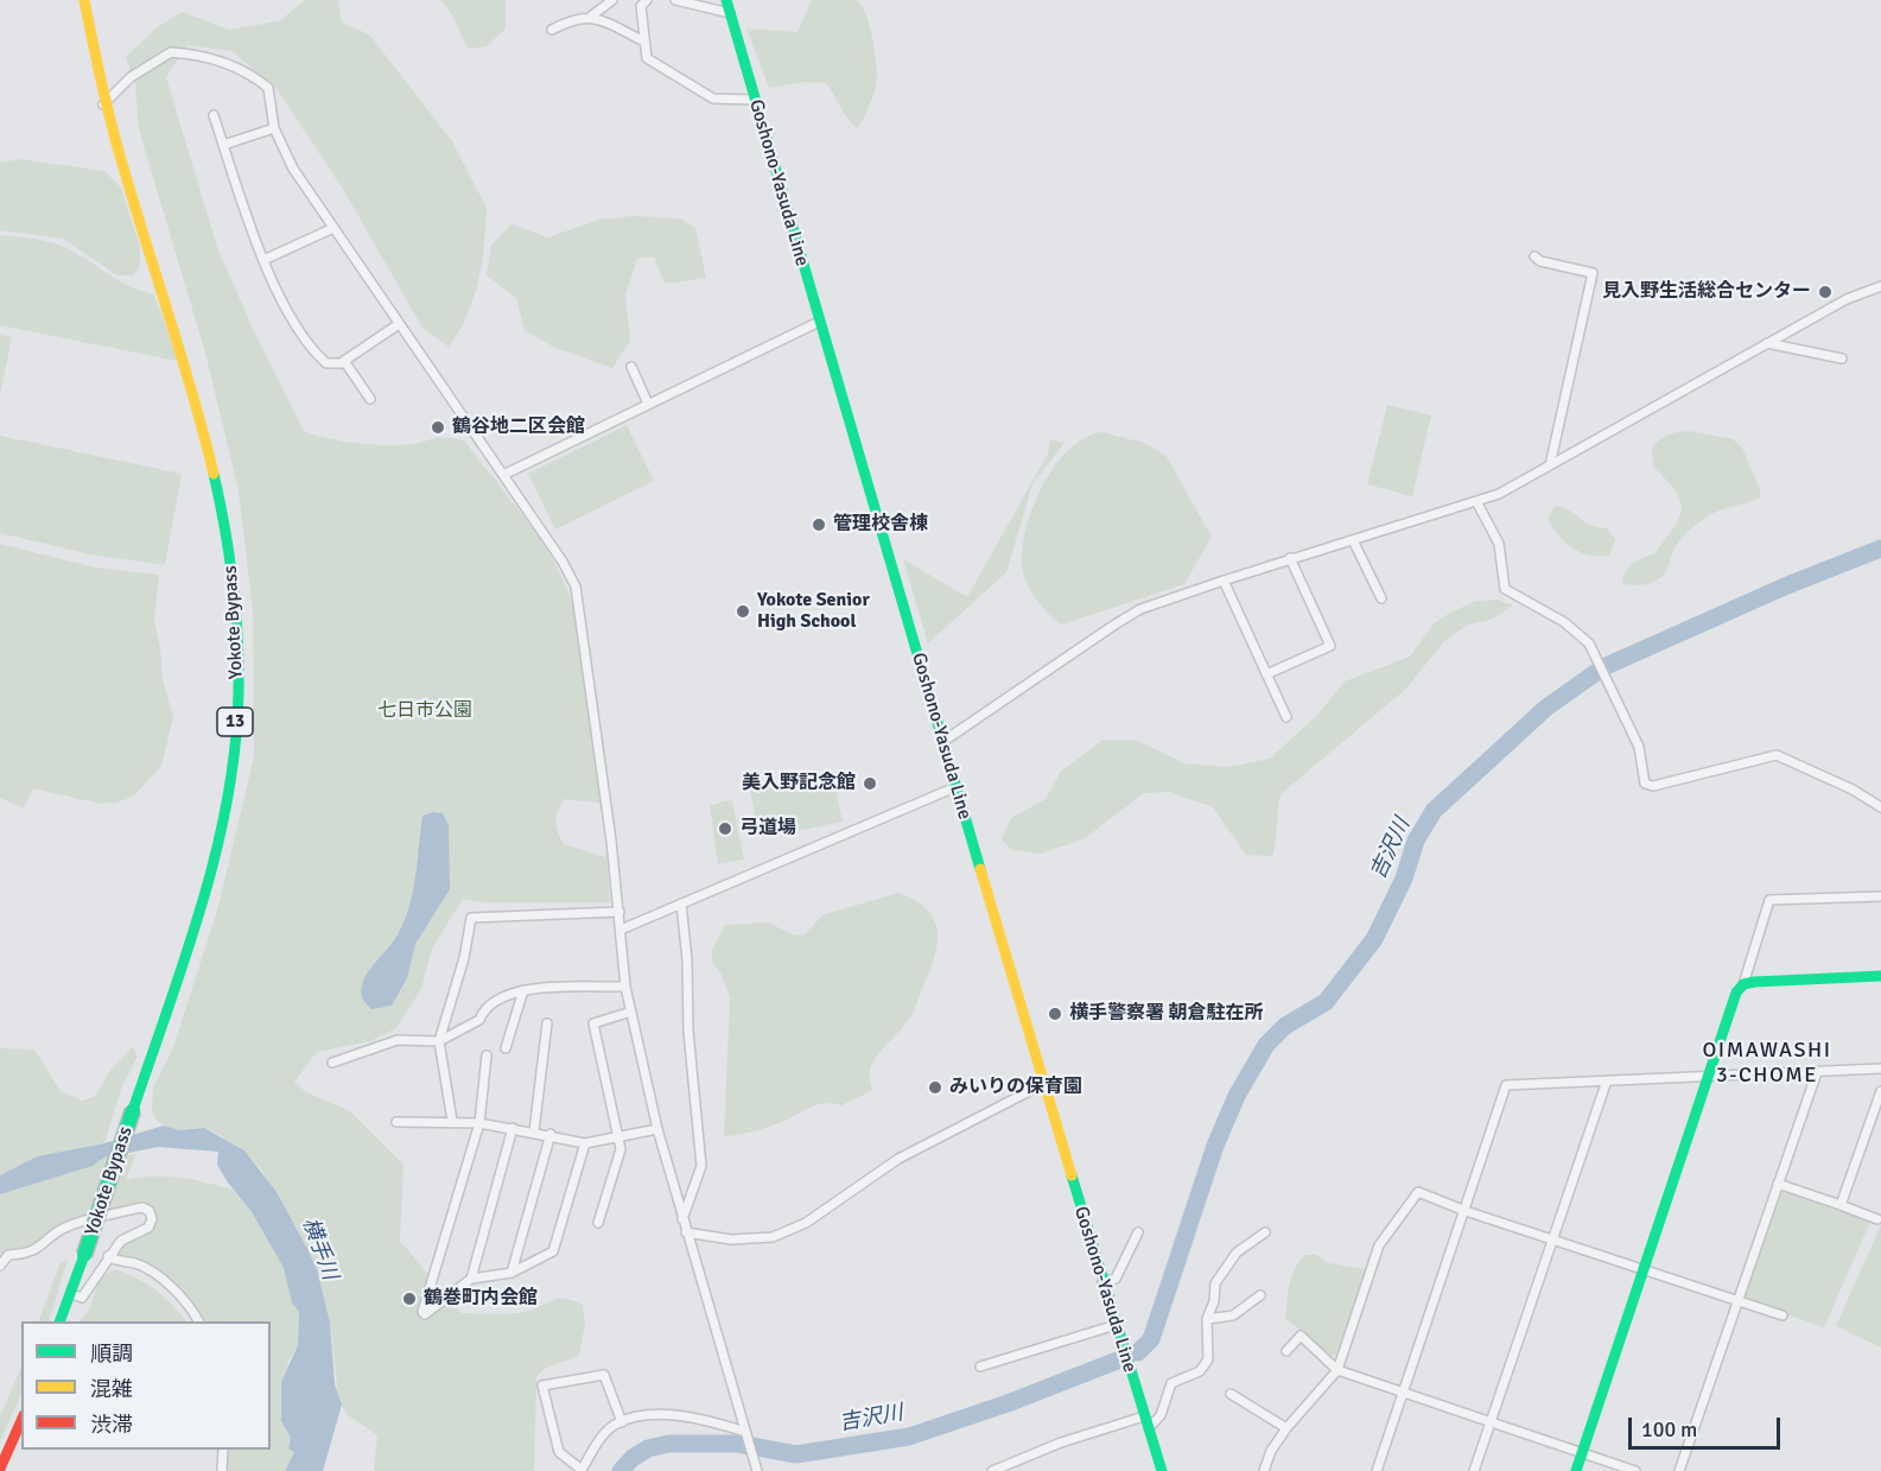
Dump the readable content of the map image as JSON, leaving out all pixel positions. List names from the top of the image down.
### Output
{
  "streets": {
    "main road": ["Goshono-Yasuda Line", "Yokote Bypass", "13"]
  },
  "districts": ["OIMAWASHI 3-CHOME"],
  "water": ["吉沢川", "横手川"],
  "parks": ["七日市公園"],
  "places": [
    "見入野生活総合センター",
    "鶴谷地二区会館",
    "管理校舎棟",
    "Yokote Senior High School",
    "美入野記念館",
    "弓道場",
    "横手警察署 朝倉駐在所",
    "みいりの保育園",
    "鶴巻町内会館"
  ],
  "legend": ["順調", "混雑", "渋滞"],
  "scale_bar": "100 m"
}
